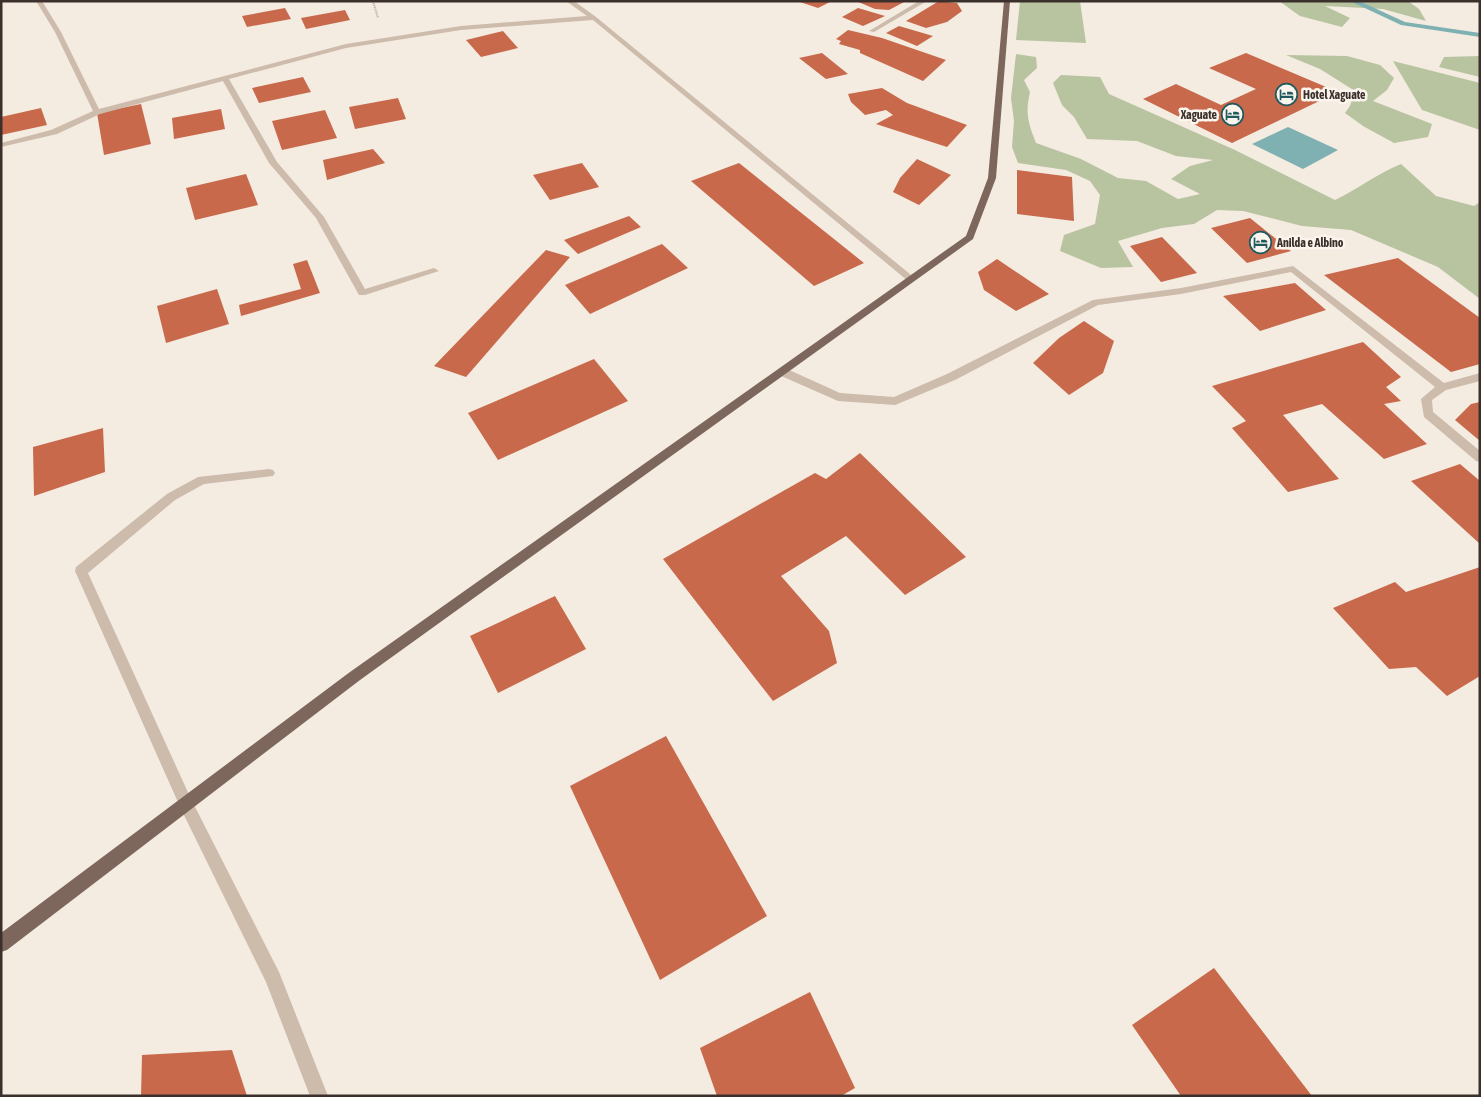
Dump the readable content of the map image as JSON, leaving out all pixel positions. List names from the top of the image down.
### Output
{
  "places": {
    "hotel": ["Hotel Xaguate", "Xaguate", "Anilda e Albino"]
  }
}
